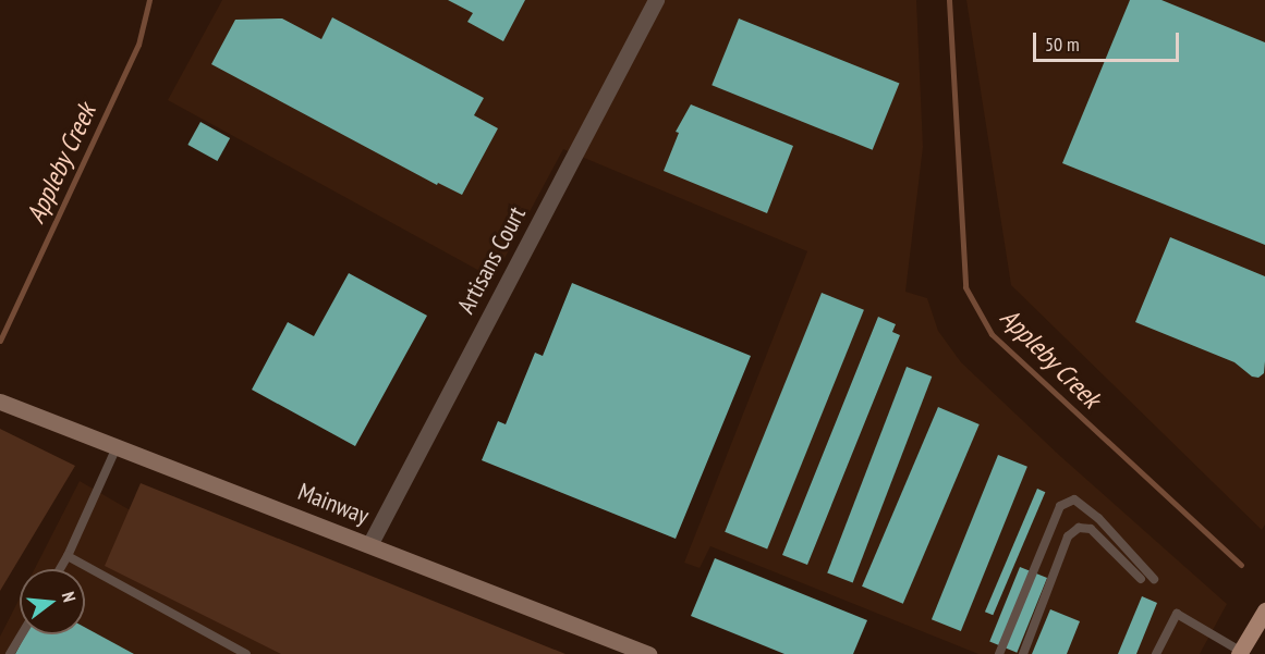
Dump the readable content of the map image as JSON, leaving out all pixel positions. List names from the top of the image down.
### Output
{
  "streets": {
    "street": ["Artisans Court", "Mainway"]
  },
  "crossings": [
    ["Artisans Court", "Mainway"]
  ],
  "water": ["Appleby Creek"],
  "scale_bar": "50 m",
  "north": "right"
}
